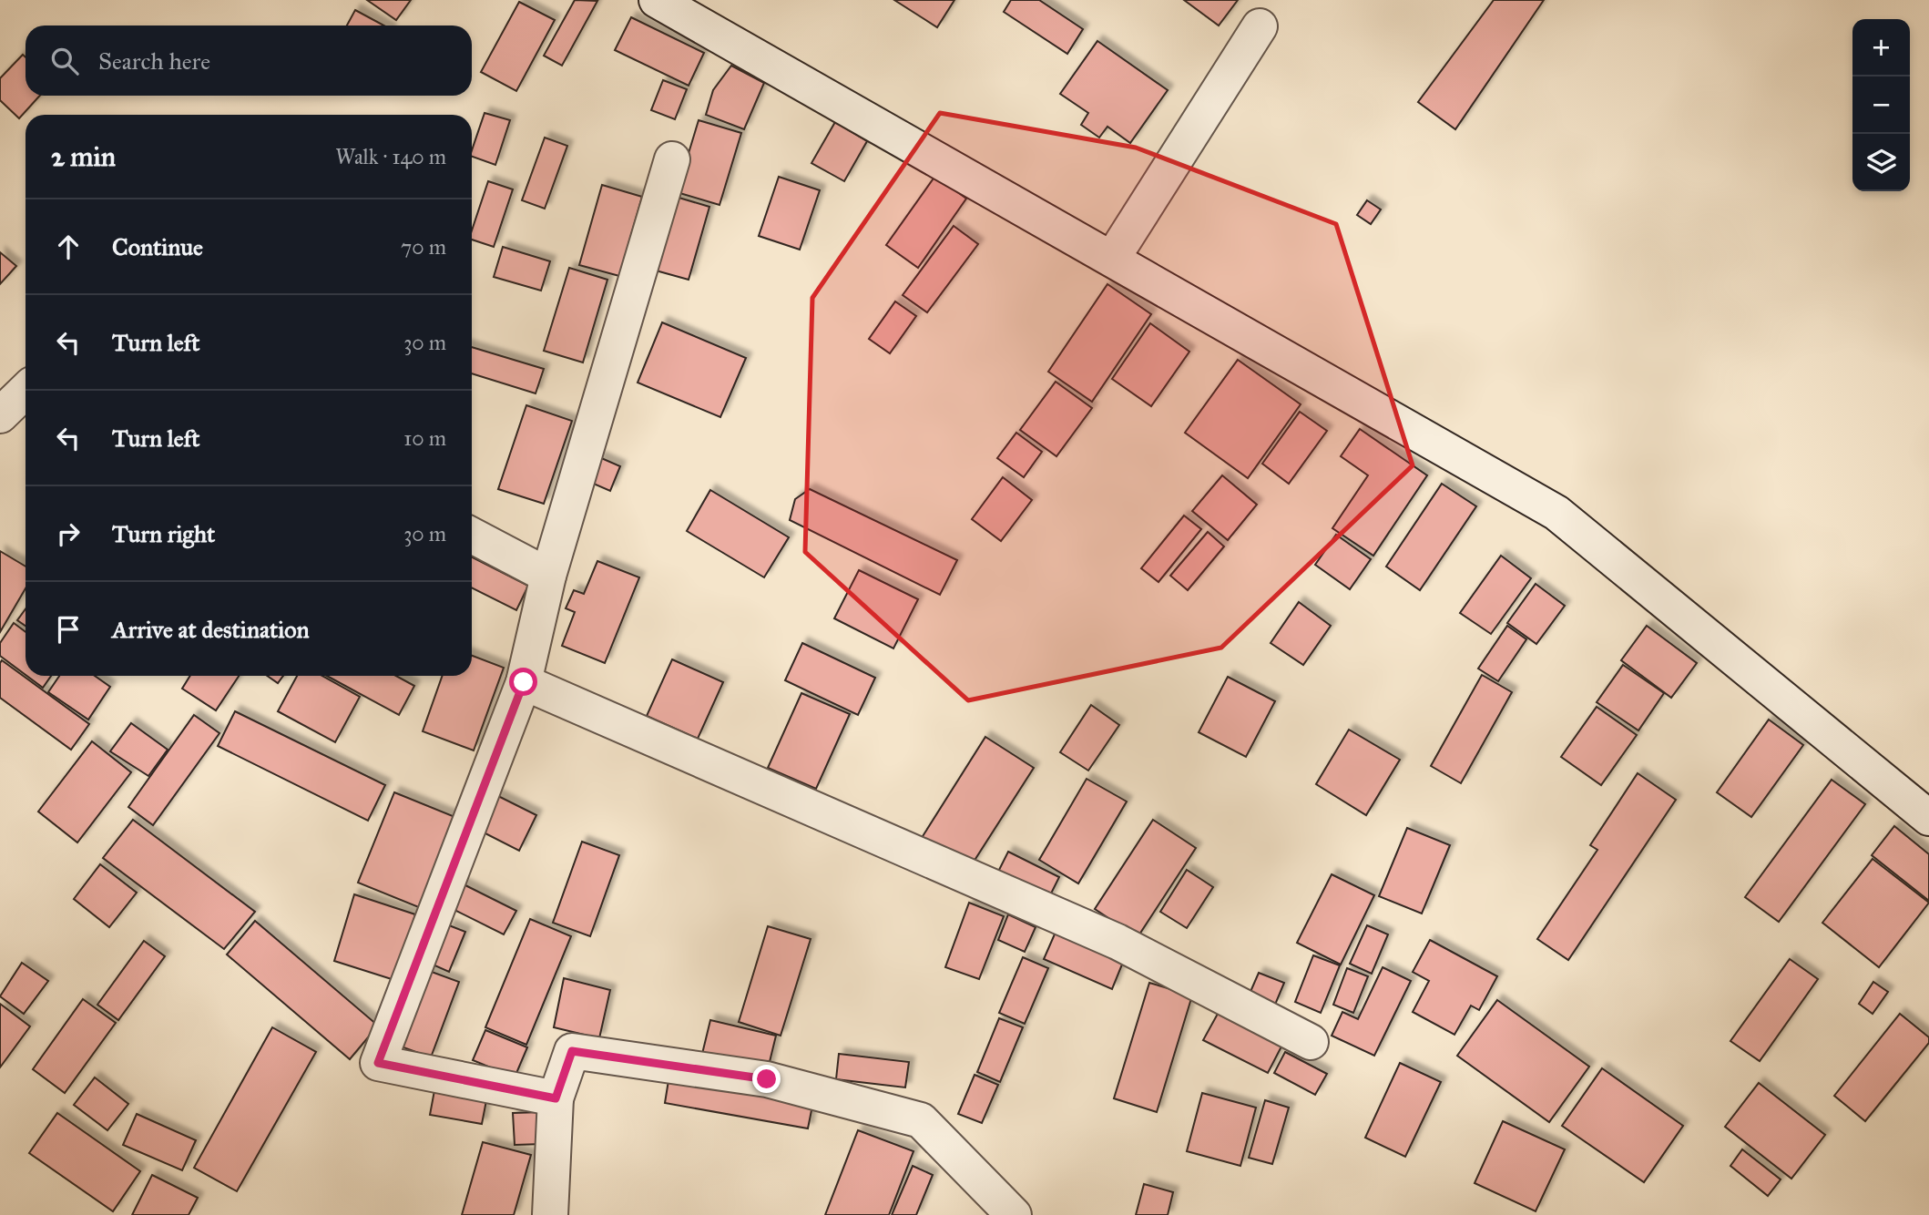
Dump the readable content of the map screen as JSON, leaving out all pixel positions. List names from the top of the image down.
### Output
{
  "page": {
    "map_buttons": ["+", "−"],
    "search": "Search here",
    "heading": ["2 min", "Walk · 140 m"],
    "list": [
      ["Continue", "70 m"],
      ["Turn left", "30 m"],
      ["Turn left", "10 m"],
      ["Turn right", "30 m"],
      "Arrive at destination"
    ]
  }
}
